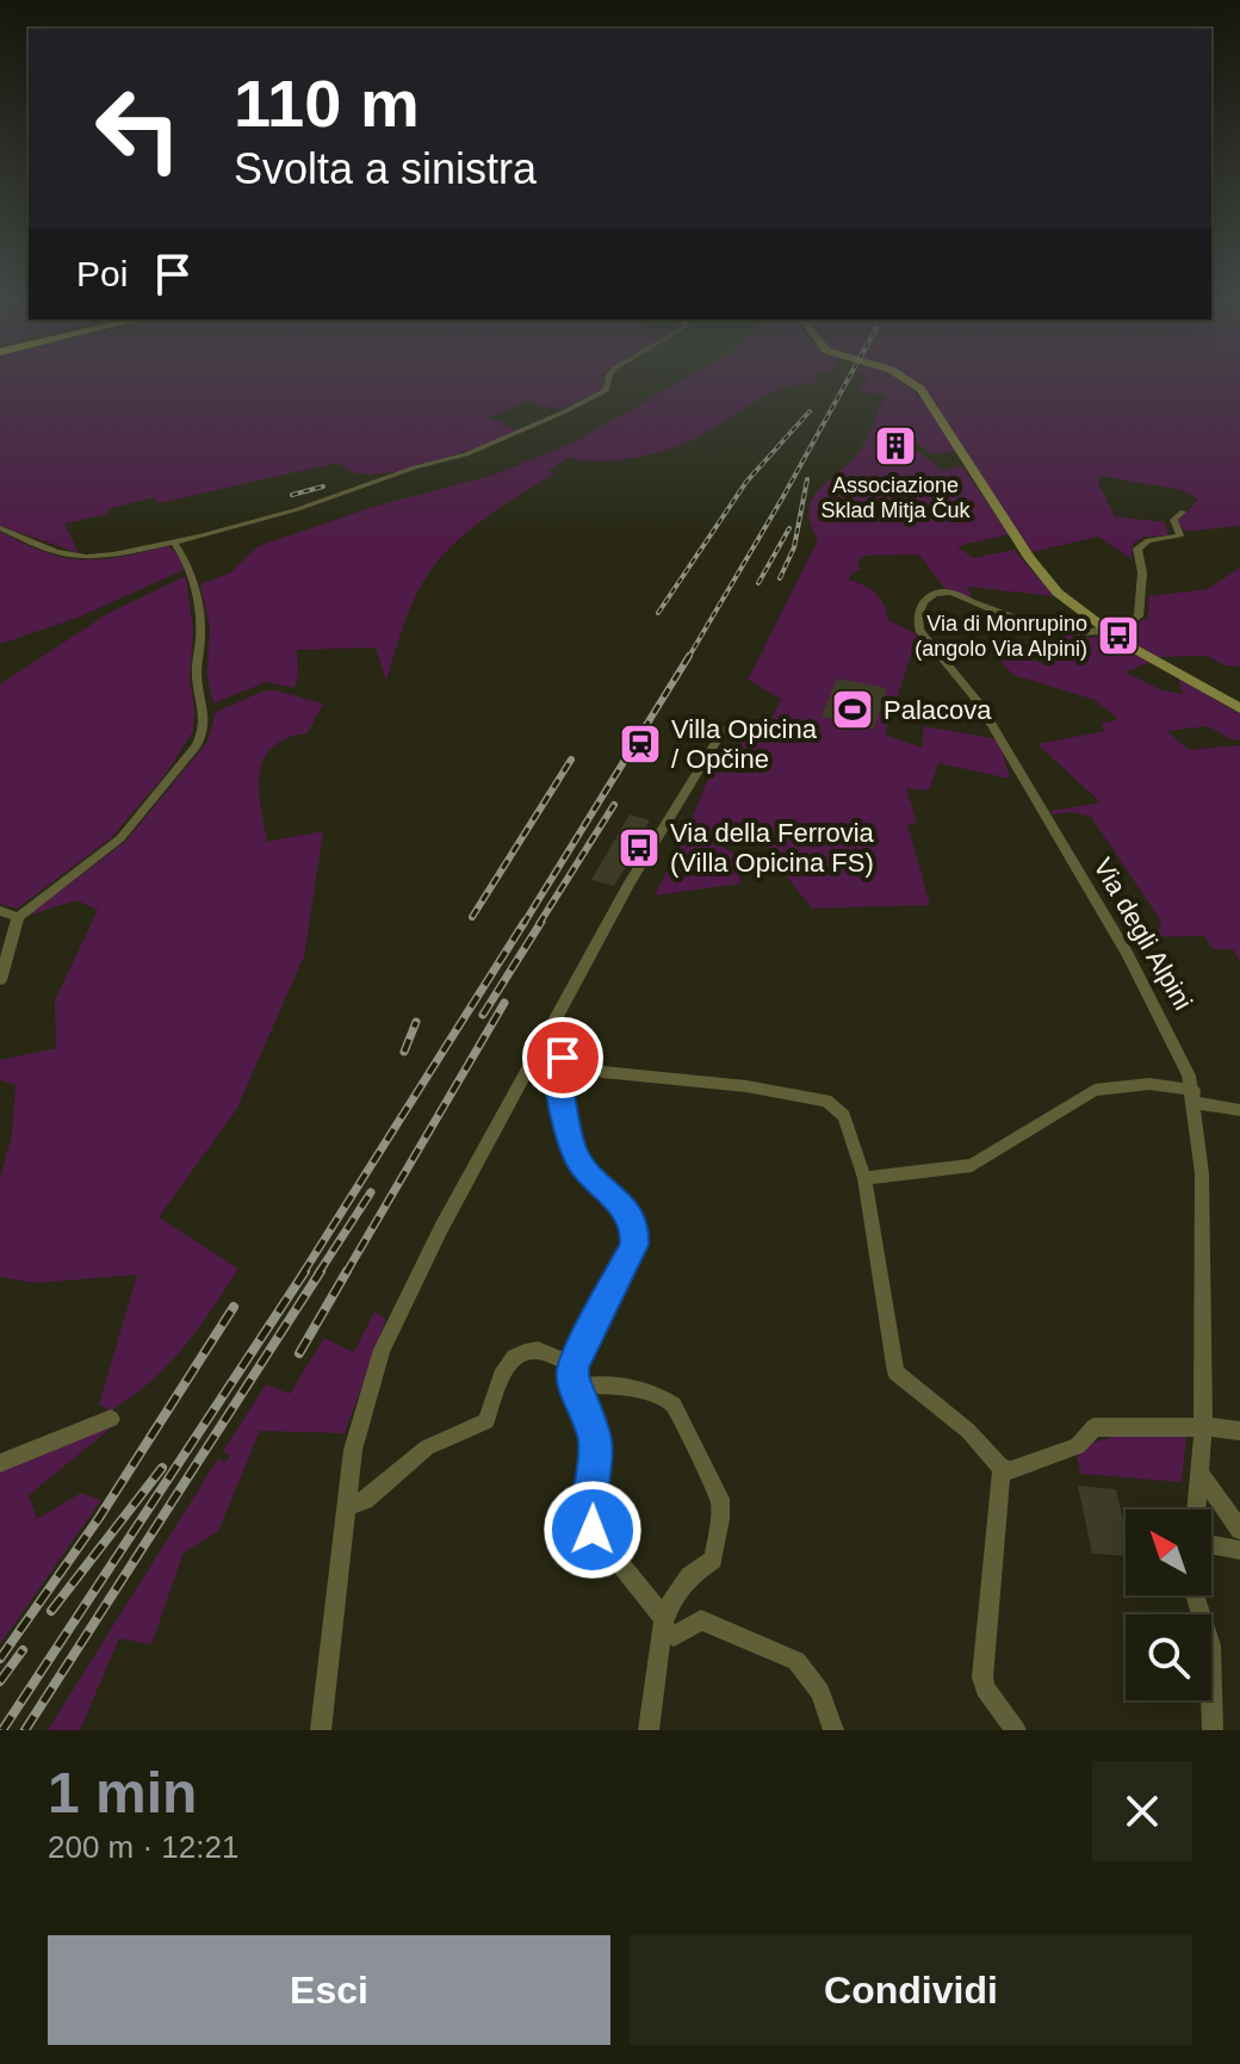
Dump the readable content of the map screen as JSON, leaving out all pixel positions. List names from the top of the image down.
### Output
{
  "streets": {
    "street": ["Via degli Alpini"]
  },
  "places": {
    "building": ["Associazione Sklad Mitja Čuk"],
    "bus stop": ["Via di Monrupino (angolo Via Alpini)", "Via della Ferrovia (Villa Opicina FS)"],
    "sports": ["Palacova"],
    "station": ["Villa Opicina / Opčine"]
  },
  "north": "top left",
  "page": {
    "turn": ["110 m", "Svolta a sinistra"],
    "then": "Poi",
    "heading": ["1 min", "200 m · 12:21"],
    "buttons": ["Esci", "Condividi"]
  }
}
